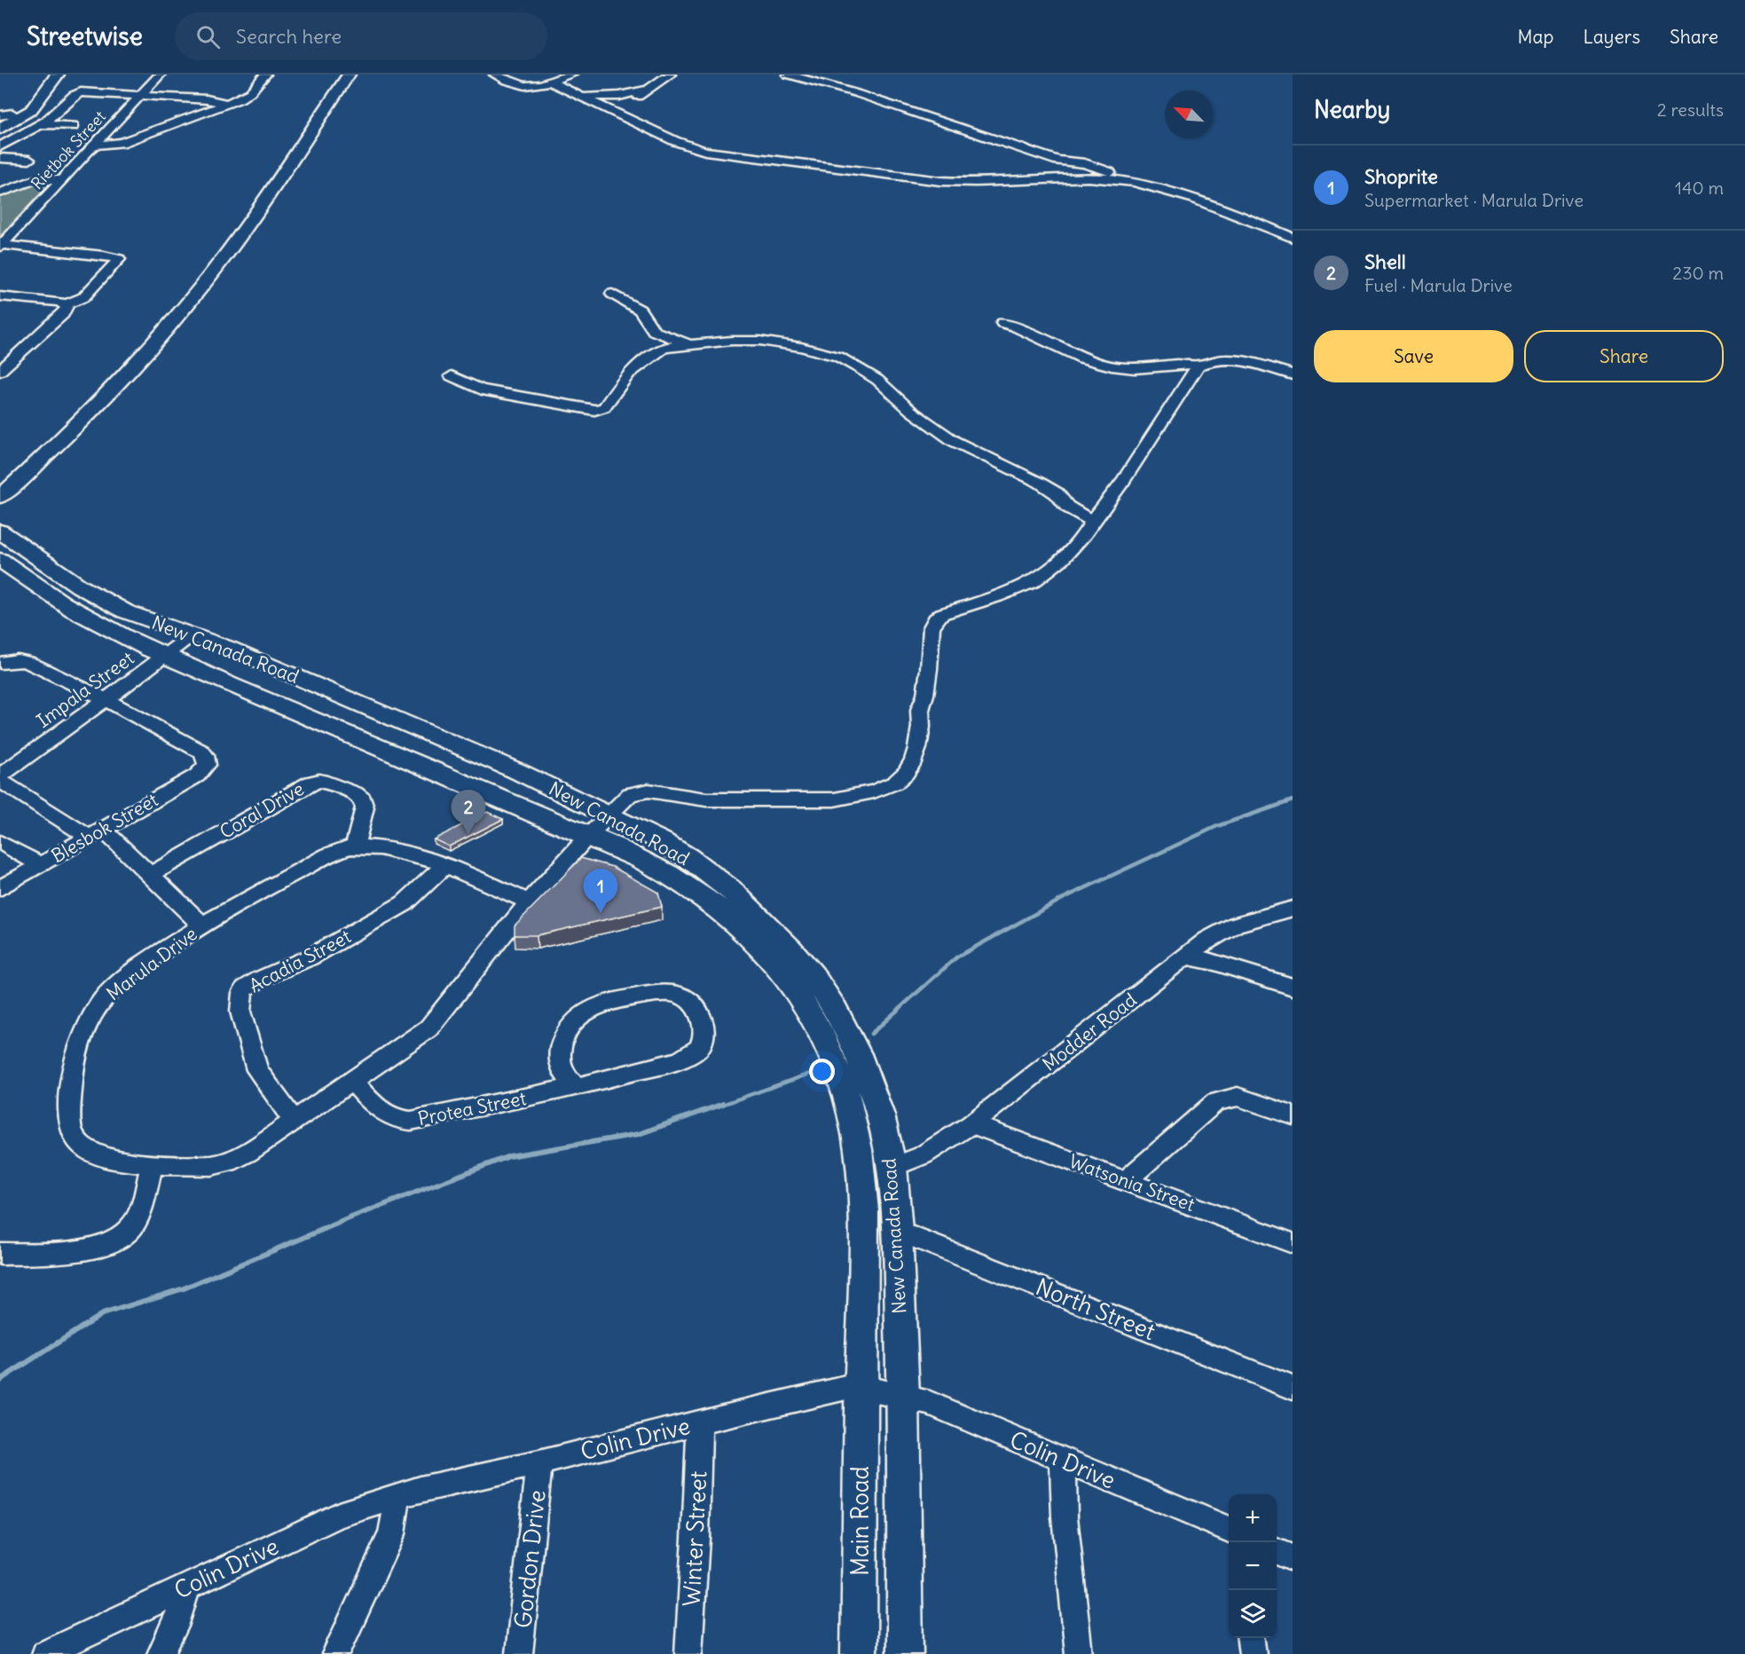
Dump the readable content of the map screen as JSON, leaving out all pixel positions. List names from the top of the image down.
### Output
{
  "streets": {
    "main road": ["New Canada Road", "Main Road"],
    "street": [
      "Rietbok Street",
      "Impala Street",
      "Coral Drive",
      "Blesbok Street",
      "Acadia Street",
      "Marula Drive",
      "Modder Road",
      "Protea Street",
      "Watsonia Street",
      "North Street",
      "Colin Drive",
      "Winter Street",
      "Gordon Drive"
    ]
  },
  "crossings": [
    ["New Canada Road", "Impala Street"],
    ["New Canada Road", "Marula Drive"],
    ["New Canada Road", "Modder Road"],
    ["New Canada Road", "North Street"],
    ["New Canada Road", "Colin Drive"],
    ["New Canada Road", "Main Road"],
    ["Impala Street", "Blesbok Street"],
    ["Coral Drive", "Marula Drive"],
    ["Acadia Street", "Marula Drive"],
    ["Marula Drive", "Protea Street"],
    ["Modder Road", "Watsonia Street"],
    ["Colin Drive", "Main Road"],
    ["Colin Drive", "Winter Street"],
    ["Colin Drive", "Gordon Drive"]
  ],
  "north": "top left",
  "page": {
    "header": "Streetwise",
    "search": "Search here",
    "nav": ["Map", "Layers", "Share"],
    "heading": ["Nearby", "2 results"],
    "list": [
      {
        "mark": "1",
        "name": "Shoprite",
        "note": "Supermarket · Marula Drive",
        "value": "140 m"
      },
      {
        "mark": "2",
        "name": "Shell",
        "note": "Fuel · Marula Drive",
        "value": "230 m"
      }
    ],
    "buttons": ["Save", "Share"],
    "pins": ["2", "1"],
    "map_buttons": ["+", "−"]
  }
}
